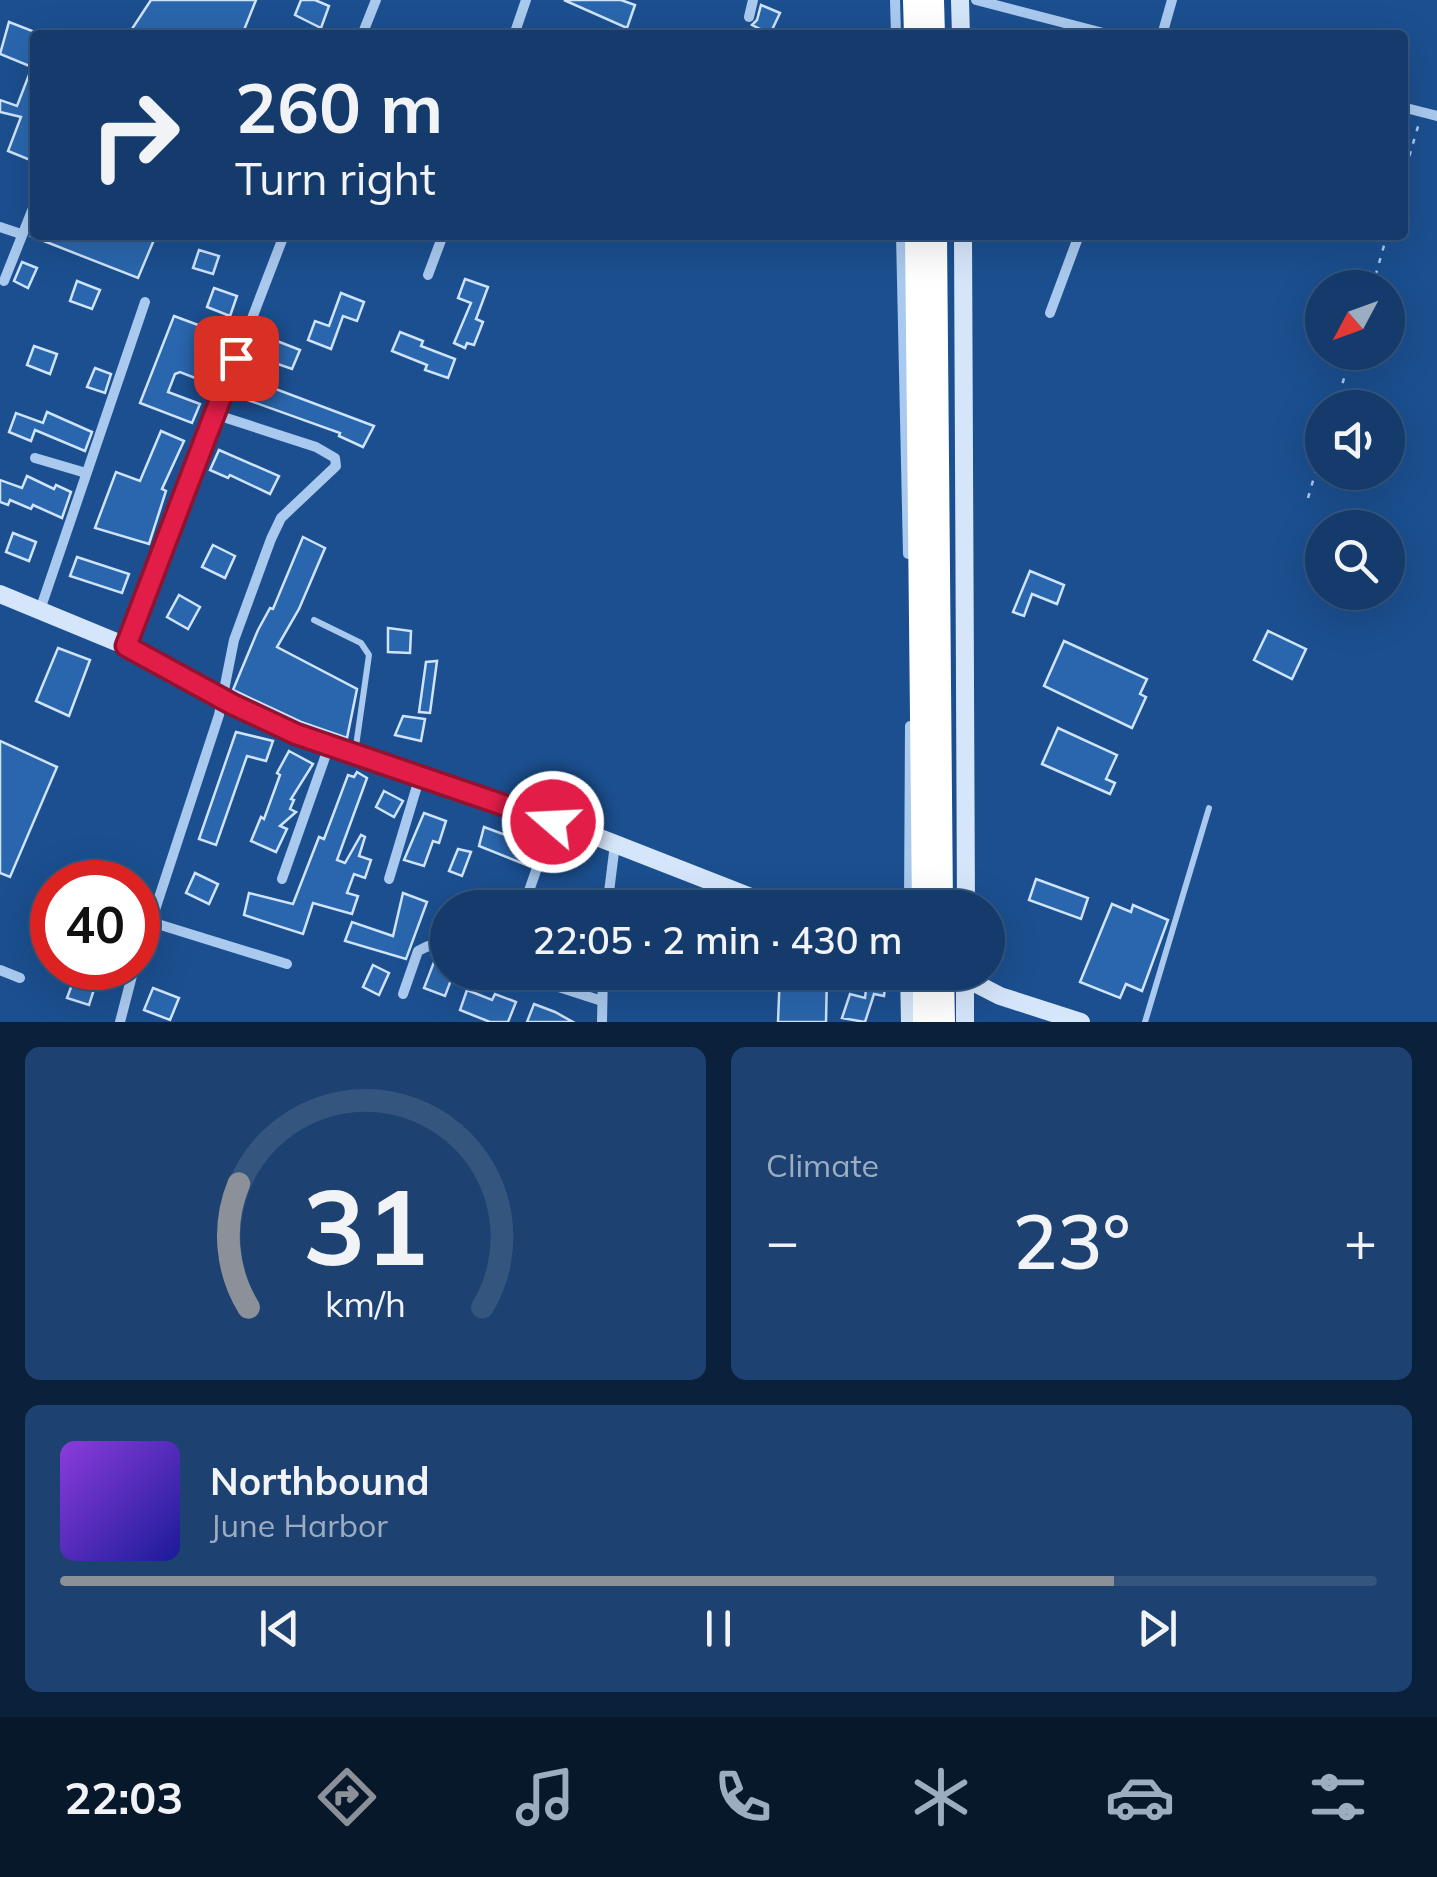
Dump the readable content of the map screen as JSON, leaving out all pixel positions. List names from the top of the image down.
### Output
{
  "north": "bottom left",
  "page": {
    "turn": ["260 m", "Turn right"],
    "limit": "40",
    "trip": "22:05 · 2 min · 430 m",
    "tile": "Climate",
    "heat": ["−", "23°", "+"],
    "song": ["Northbound", "June Harbor"],
    "tabs": "22:03",
    "gauge": ["31", "km/h"]
  }
}
